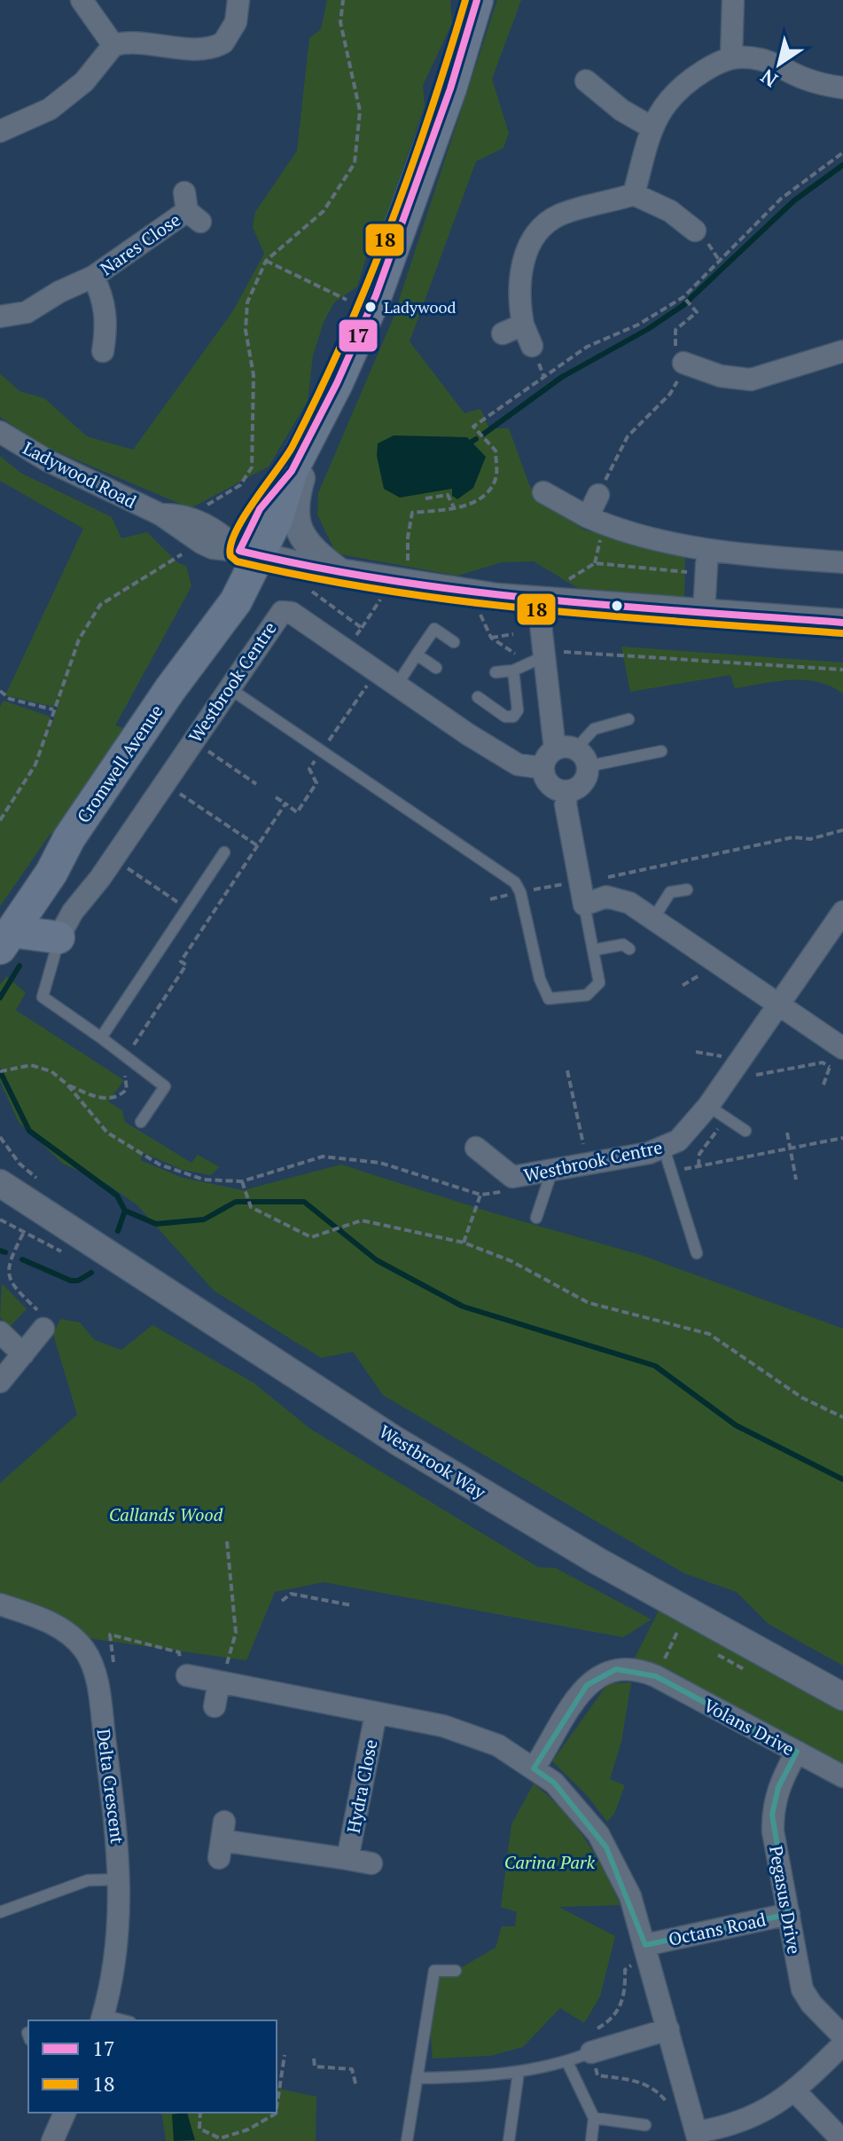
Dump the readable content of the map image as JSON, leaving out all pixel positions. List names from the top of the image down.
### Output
{
  "streets": {
    "main road": ["Cromwell Avenue"],
    "street": [
      "Nares Close",
      "Ladywood Road",
      "Westbrook Centre",
      "Westbrook Way",
      "Volans Drive",
      "Delta Crescent",
      "Hydra Close",
      "Pegasus Drive",
      "Octans Road"
    ]
  },
  "crossings": [
    ["Ladywood Road", "Cromwell Avenue"],
    ["Volans Drive", "Pegasus Drive"],
    ["Pegasus Drive", "Octans Road"]
  ],
  "parks": ["Callands Wood", "Carina Park"],
  "places": ["Ladywood"],
  "lines": ["transit line 17", "transit line 18"],
  "legend": ["17", "18"],
  "north": "bottom left"
}
